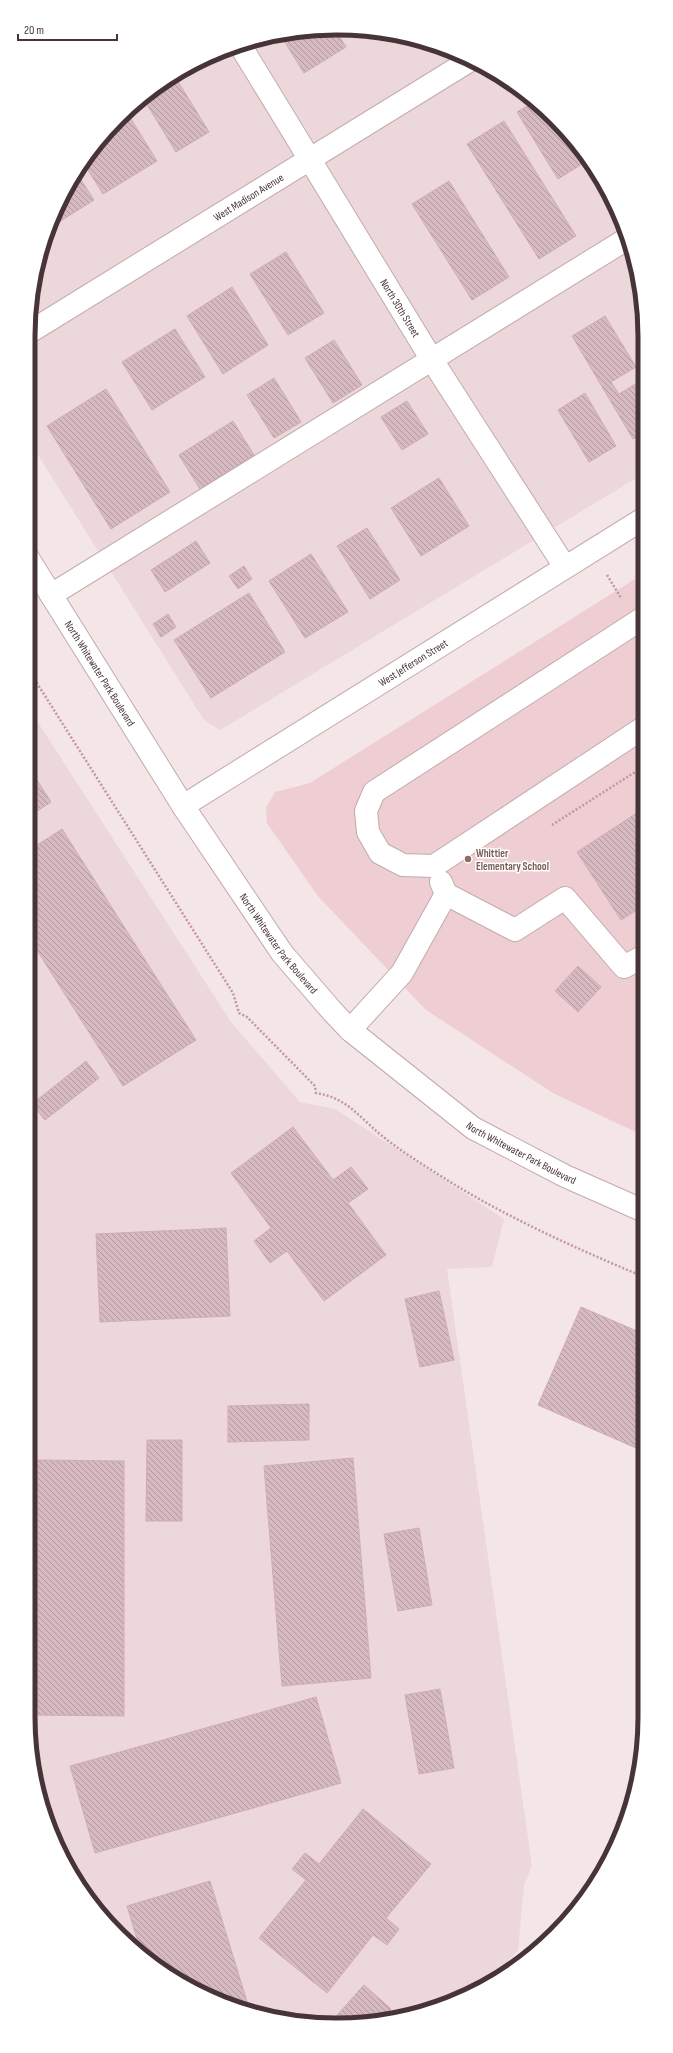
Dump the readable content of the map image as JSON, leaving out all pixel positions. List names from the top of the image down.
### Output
{
  "streets": {
    "street": [
      "West Madison Avenue",
      "North 30th Street",
      "West Jefferson Street",
      "North Whitewater Park Boulevard"
    ]
  },
  "crossings": [
    ["West Madison Avenue", "North 30th Street"],
    ["North 30th Street", "West Jefferson Street"],
    ["West Jefferson Street", "North Whitewater Park Boulevard"]
  ],
  "places": ["Whittier Elementary School"],
  "scale_bar": "20 m"
}
